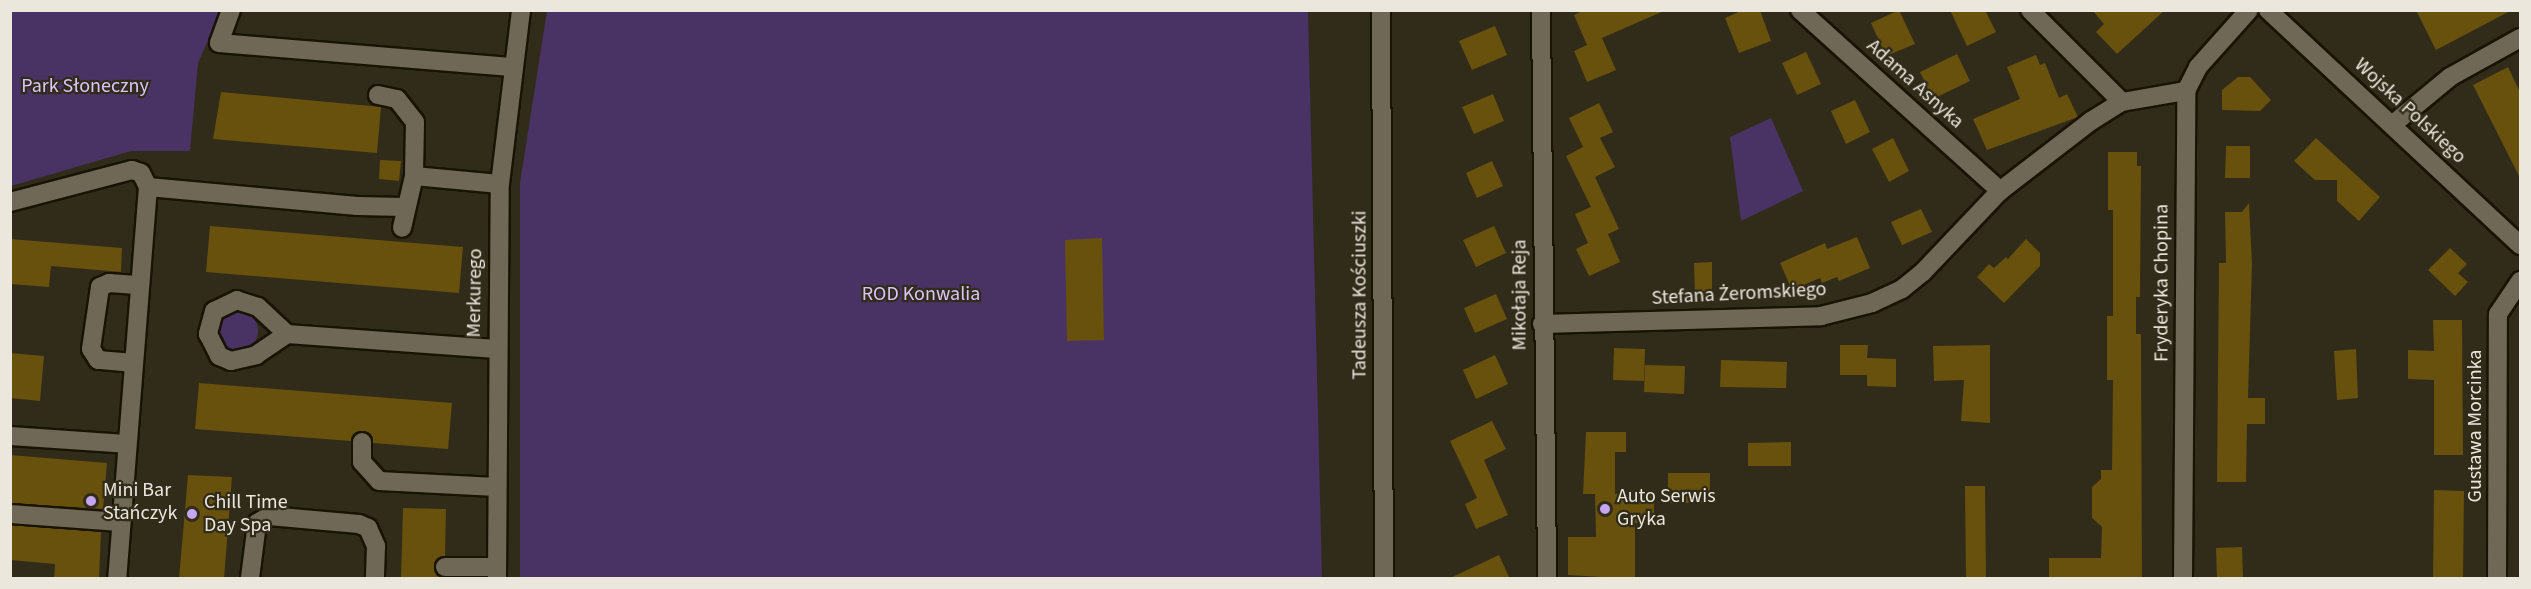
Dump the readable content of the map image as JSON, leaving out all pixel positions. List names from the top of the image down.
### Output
{
  "streets": {
    "street": [
      "Adama Asnyka",
      "Wojska Polskiego",
      "Fryderyka Chopina",
      "Merkurego",
      "Stefana Żeromskiego",
      "Tadeusza Kościuszki",
      "Mikołaja Reja",
      "Gustawa Morcinka"
    ]
  },
  "crossings": [
    ["Adama Asnyka", "Stefana Żeromskiego"],
    ["Fryderyka Chopina", "Stefana Żeromskiego"],
    ["Stefana Żeromskiego", "Mikołaja Reja"]
  ],
  "parks": ["Park Słoneczny", "ROD Konwalia"],
  "places": ["Mini Bar Stańczyk", "Auto Serwis Gryka", "Chill Time Day Spa"]
}
